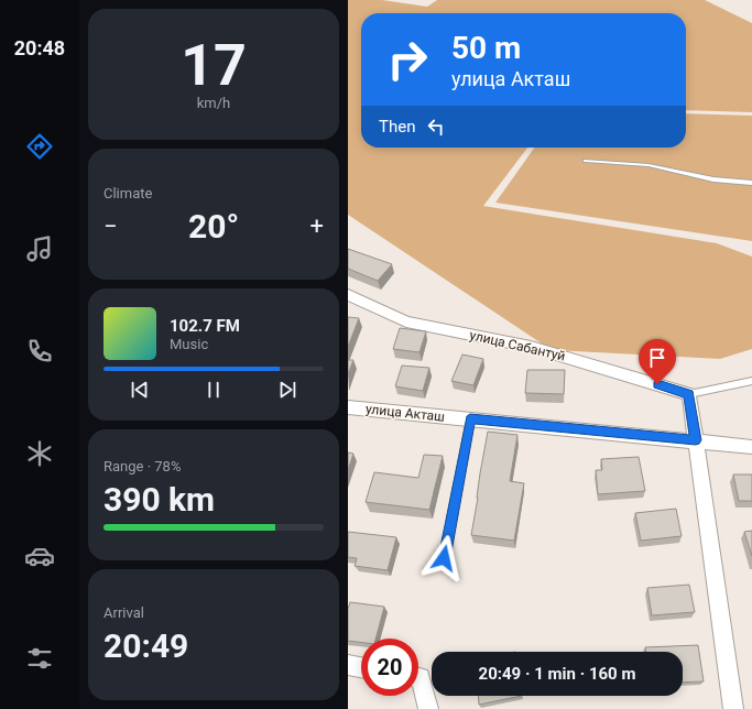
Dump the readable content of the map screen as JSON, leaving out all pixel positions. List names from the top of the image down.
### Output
{
  "streets": {
    "street": ["улица Сабантуй", "улица Акташ"]
  },
  "page": {
    "tabs": "20:48",
    "tile": [
      ["17", "km/h"],
      "Climate",
      ["Range · 78%", "390 km"],
      ["Arrival", "20:49"]
    ],
    "turn": ["50 m", "улица Акташ"],
    "then": "Then",
    "heat": ["−", "20°", "+"],
    "song": ["102.7 FM", "Music"],
    "limit": "20",
    "trip": "20:49 · 1 min · 160 m"
  }
}
